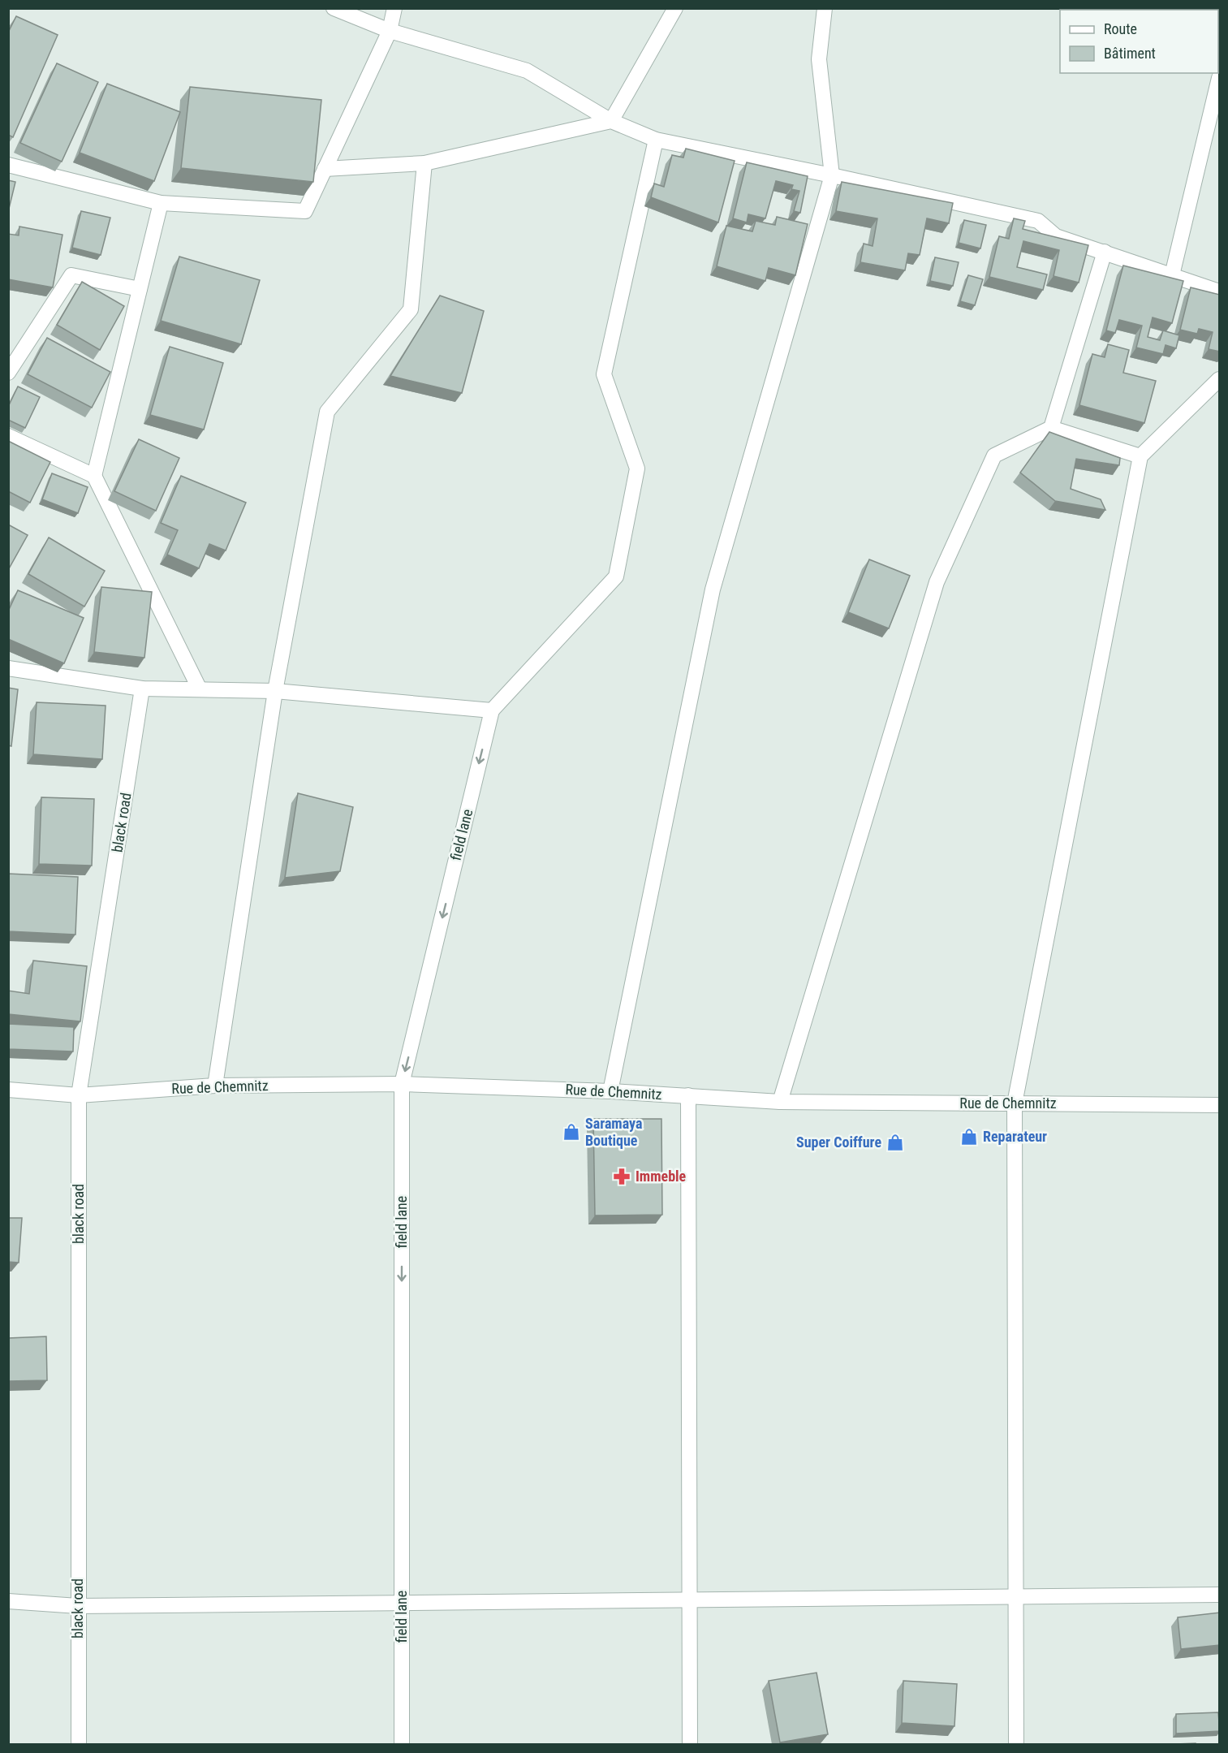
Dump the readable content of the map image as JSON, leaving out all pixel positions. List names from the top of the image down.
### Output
{
  "streets": {
    "street": ["black road", "field lane", "Rue de Chemnitz"]
  },
  "crossings": [
    ["black road", "Rue de Chemnitz"],
    ["field lane", "Rue de Chemnitz"]
  ],
  "one_way": ["field lane"],
  "places": {
    "shop": ["Saramaya Boutique", "Reparateur", "Super Coiffure"],
    "pharmacy": ["Immeble"]
  },
  "legend": ["Route", "Bâtiment"]
}
